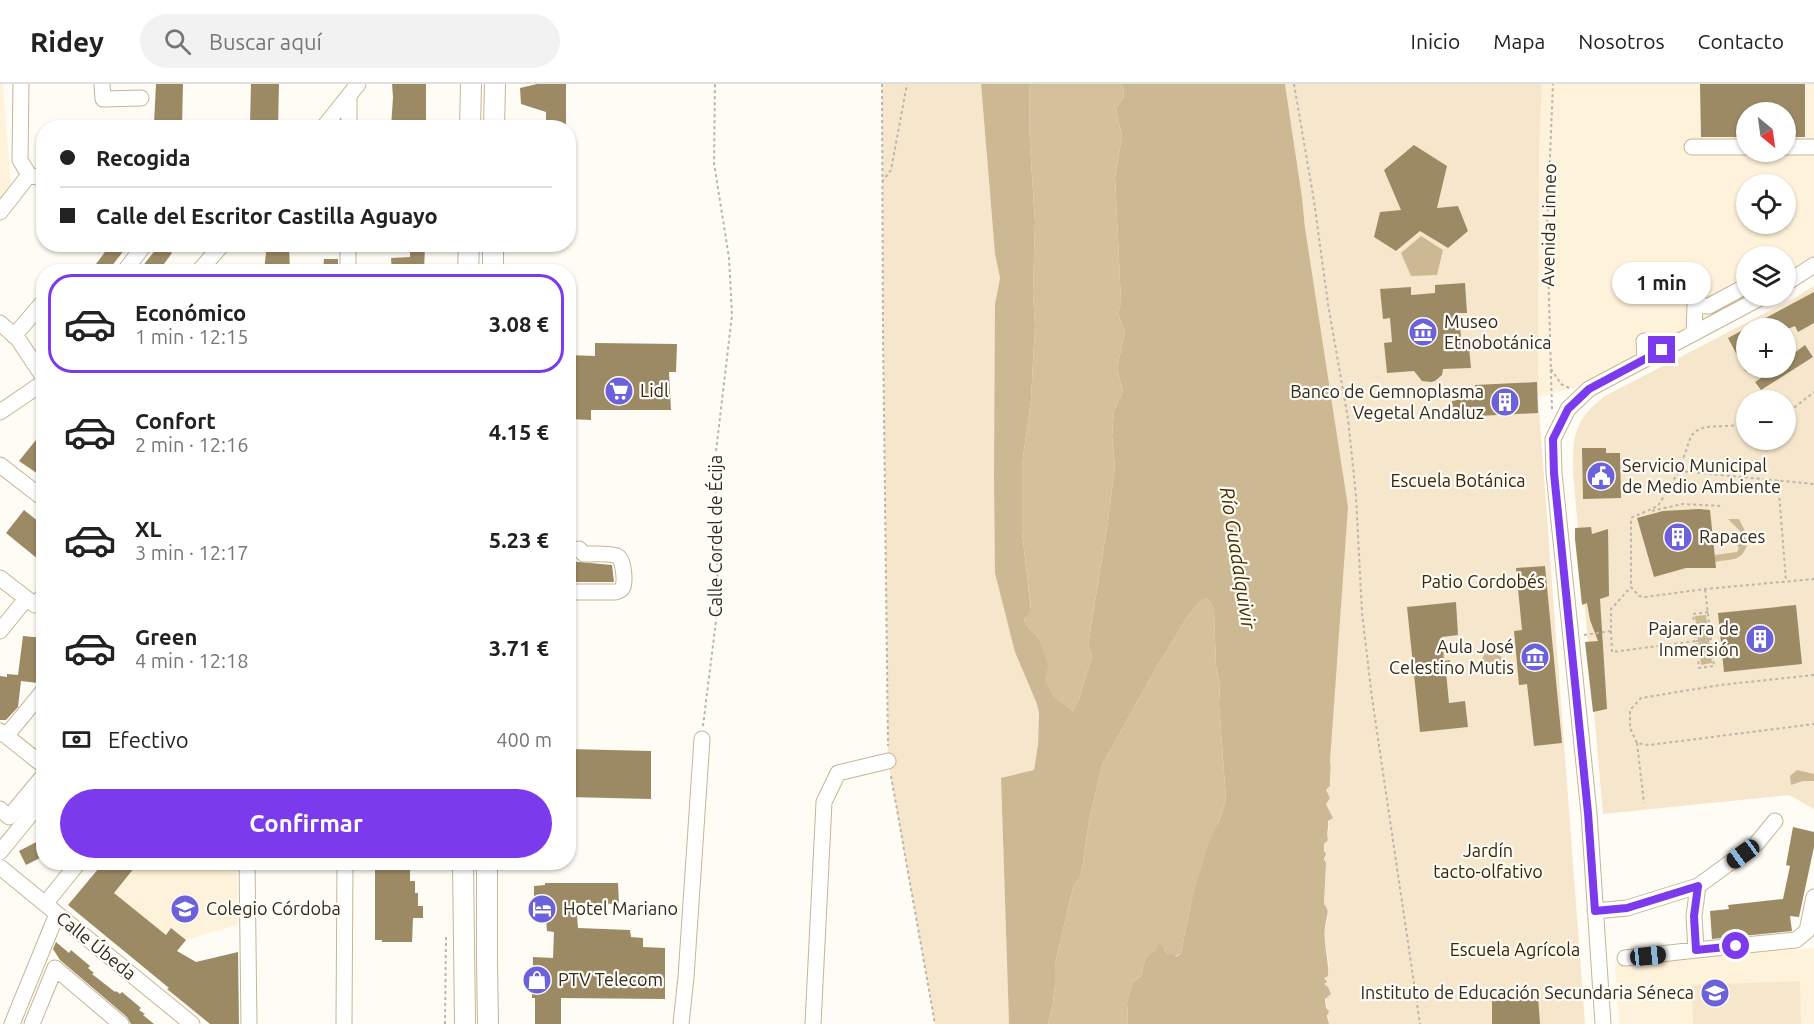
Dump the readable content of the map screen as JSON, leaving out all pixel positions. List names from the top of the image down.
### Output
{
  "streets": {
    "street": ["Calle Úbeda"],
    "path": ["Avenida Linneo", "Calle Cordel de Écija"]
  },
  "water": ["Río Guadalquivir"],
  "parks": [
    "Escuela Botánica",
    "Patio Cordobés",
    "Jardín tacto-olfativo",
    "Escuela Agrícola"
  ],
  "places": {
    "museum": ["Museo Etnobotánica", "Aula José Celestino Mutis"],
    "supermarket": ["Lidl"],
    "building": ["Banco de Gemnoplasma Vegetal Andaluz", "Rapaces", "Pajarera de Inmersión"],
    "public building": ["Servicio Municipal de Medio Ambiente"],
    "school or university": ["Colegio Córdoba", "Instituto de Educación Secundaria Séneca"],
    "hotel": ["Hotel Mariano"],
    "shop": ["PTV Telecom"]
  },
  "north": "bottom right",
  "page": {
    "header": "Ridey",
    "search": "Buscar aquí",
    "nav": [
      "Inicio",
      "Mapa",
      "Nosotros",
      "Contacto"
    ],
    "map_buttons": ["+", "−"],
    "banner": ["Recogida", "Calle del Escritor Castilla Aguayo"],
    "bubble": "1 min",
    "list": [
      {
        "name": "Económico",
        "note": "1 min · 12:15",
        "value": "3.08 €"
      },
      {
        "name": "Confort",
        "note": "2 min · 12:16",
        "value": "4.15 €"
      },
      {
        "name": "XL",
        "note": "3 min · 12:17",
        "value": "5.23 €"
      },
      {
        "name": "Green",
        "note": "4 min · 12:18",
        "value": "3.71 €"
      }
    ],
    "pay": ["Efectivo", "400 m"],
    "buttons": "Confirmar"
  }
}
